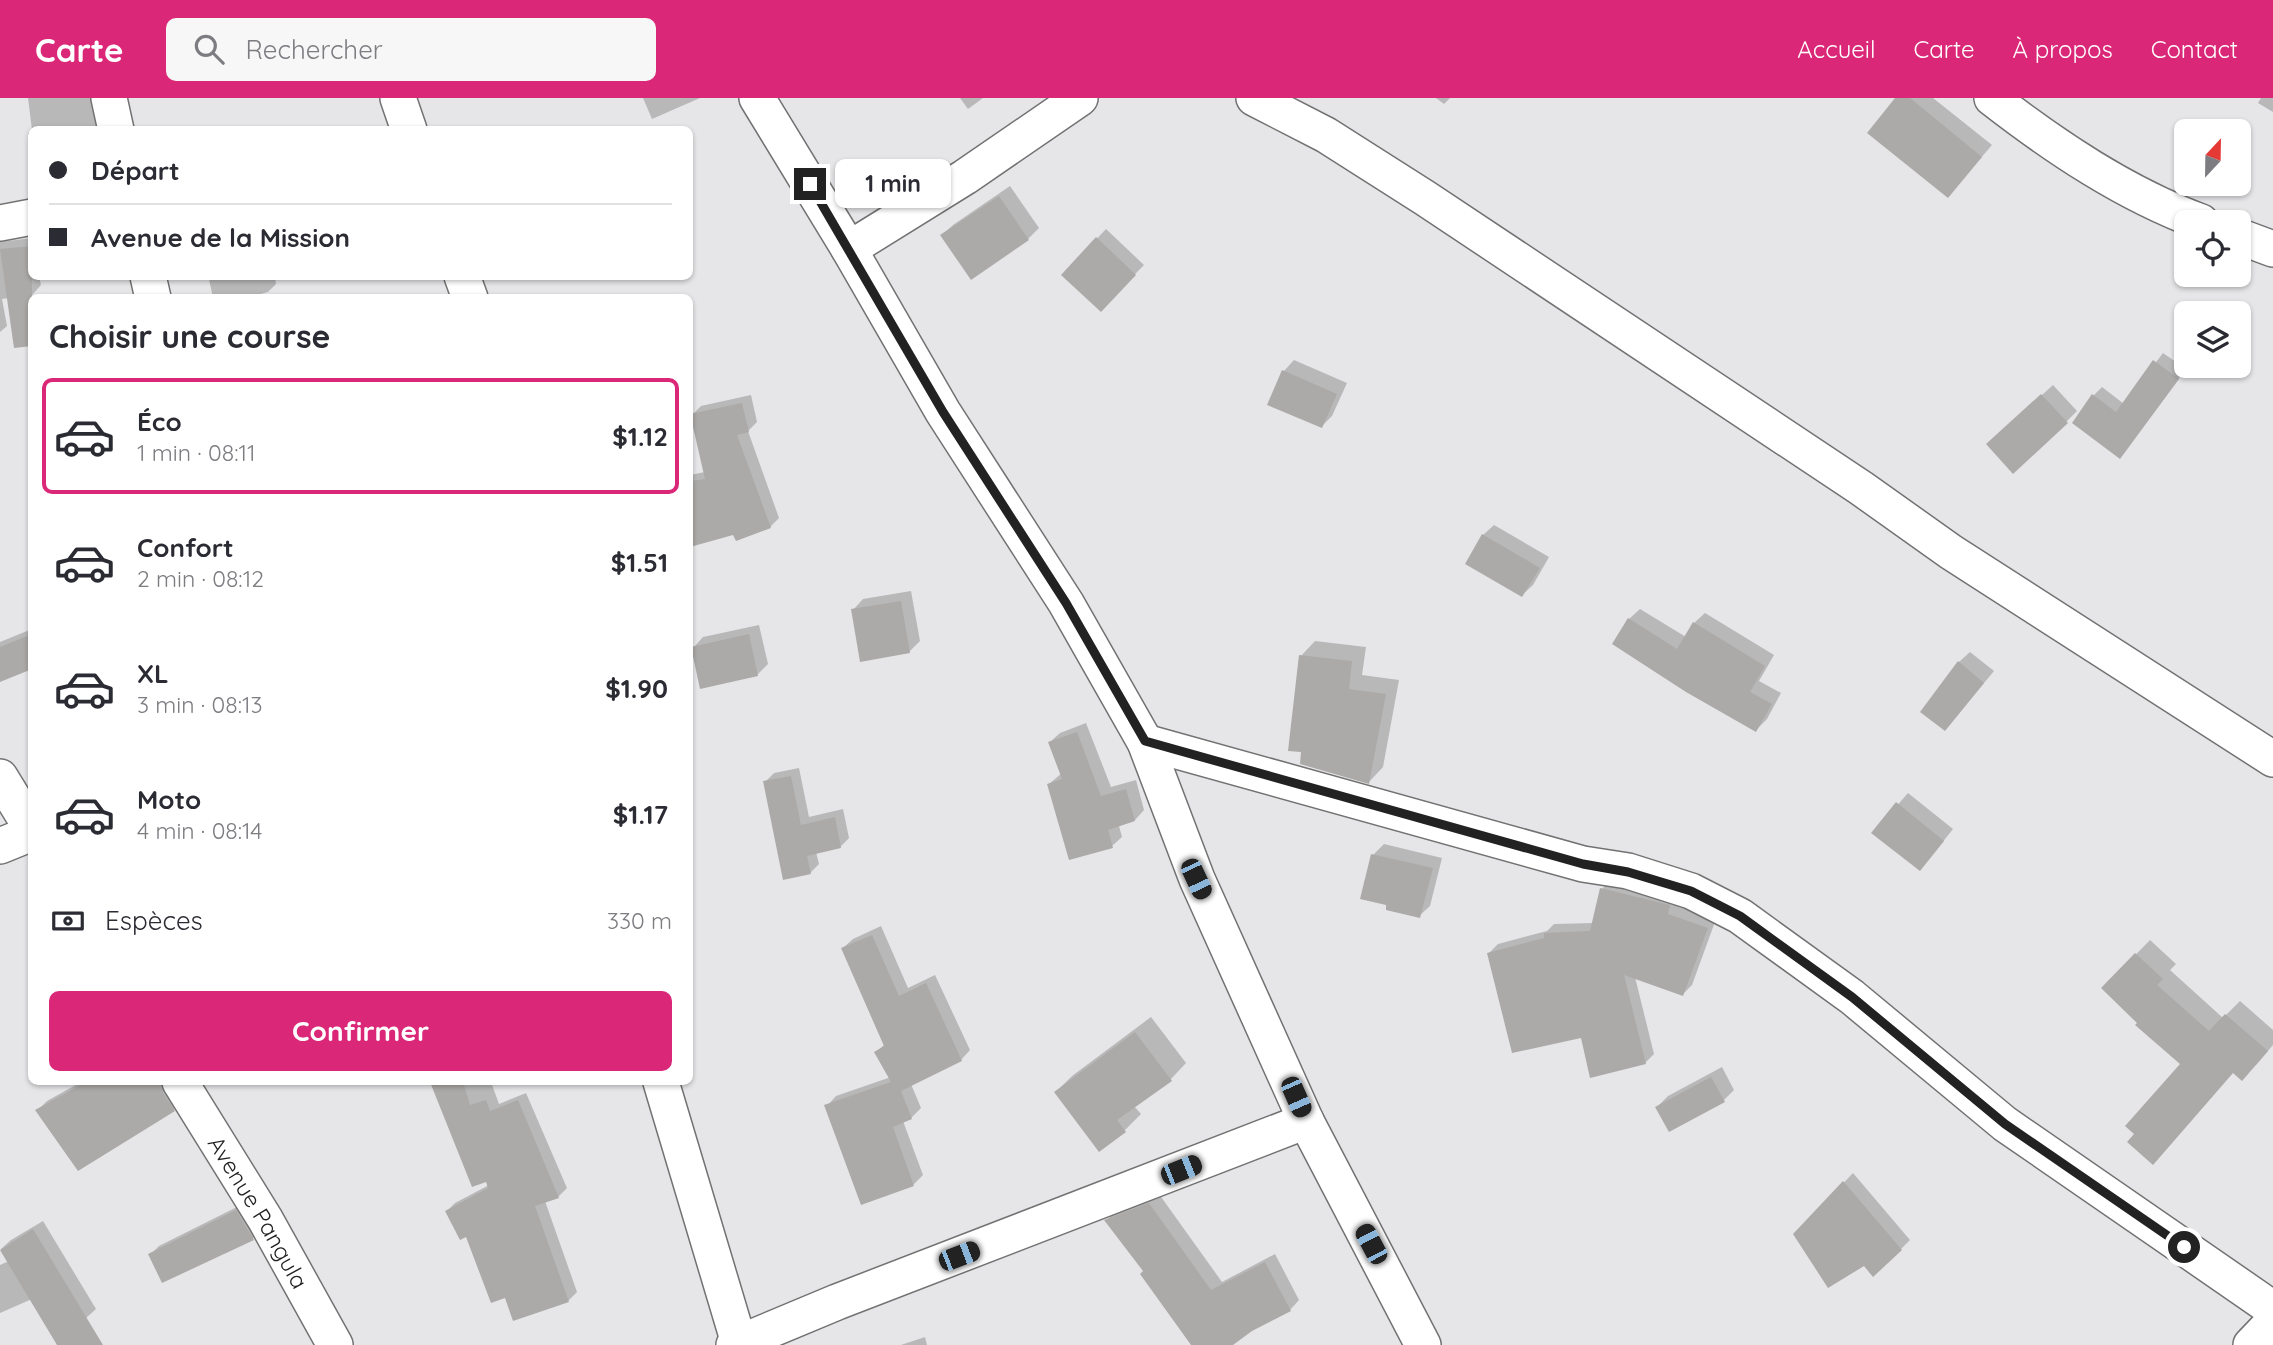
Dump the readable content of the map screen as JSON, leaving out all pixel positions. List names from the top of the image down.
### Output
{
  "streets": {
    "street": ["Avenue Pangula"]
  },
  "north": "top",
  "page": {
    "header": "Carte",
    "search": "Rechercher",
    "nav": [
      "Accueil",
      "Carte",
      "À propos",
      "Contact"
    ],
    "banner": ["Départ", "Avenue de la Mission"],
    "bubble": "1 min",
    "heading": "Choisir une course",
    "list": [
      {
        "name": "Éco",
        "note": "1 min · 08:11",
        "value": "$1.12"
      },
      {
        "name": "Confort",
        "note": "2 min · 08:12",
        "value": "$1.51"
      },
      {
        "name": "XL",
        "note": "3 min · 08:13",
        "value": "$1.90"
      },
      {
        "name": "Moto",
        "note": "4 min · 08:14",
        "value": "$1.17"
      }
    ],
    "pay": ["Espèces", "330 m"],
    "buttons": "Confirmer"
  }
}
